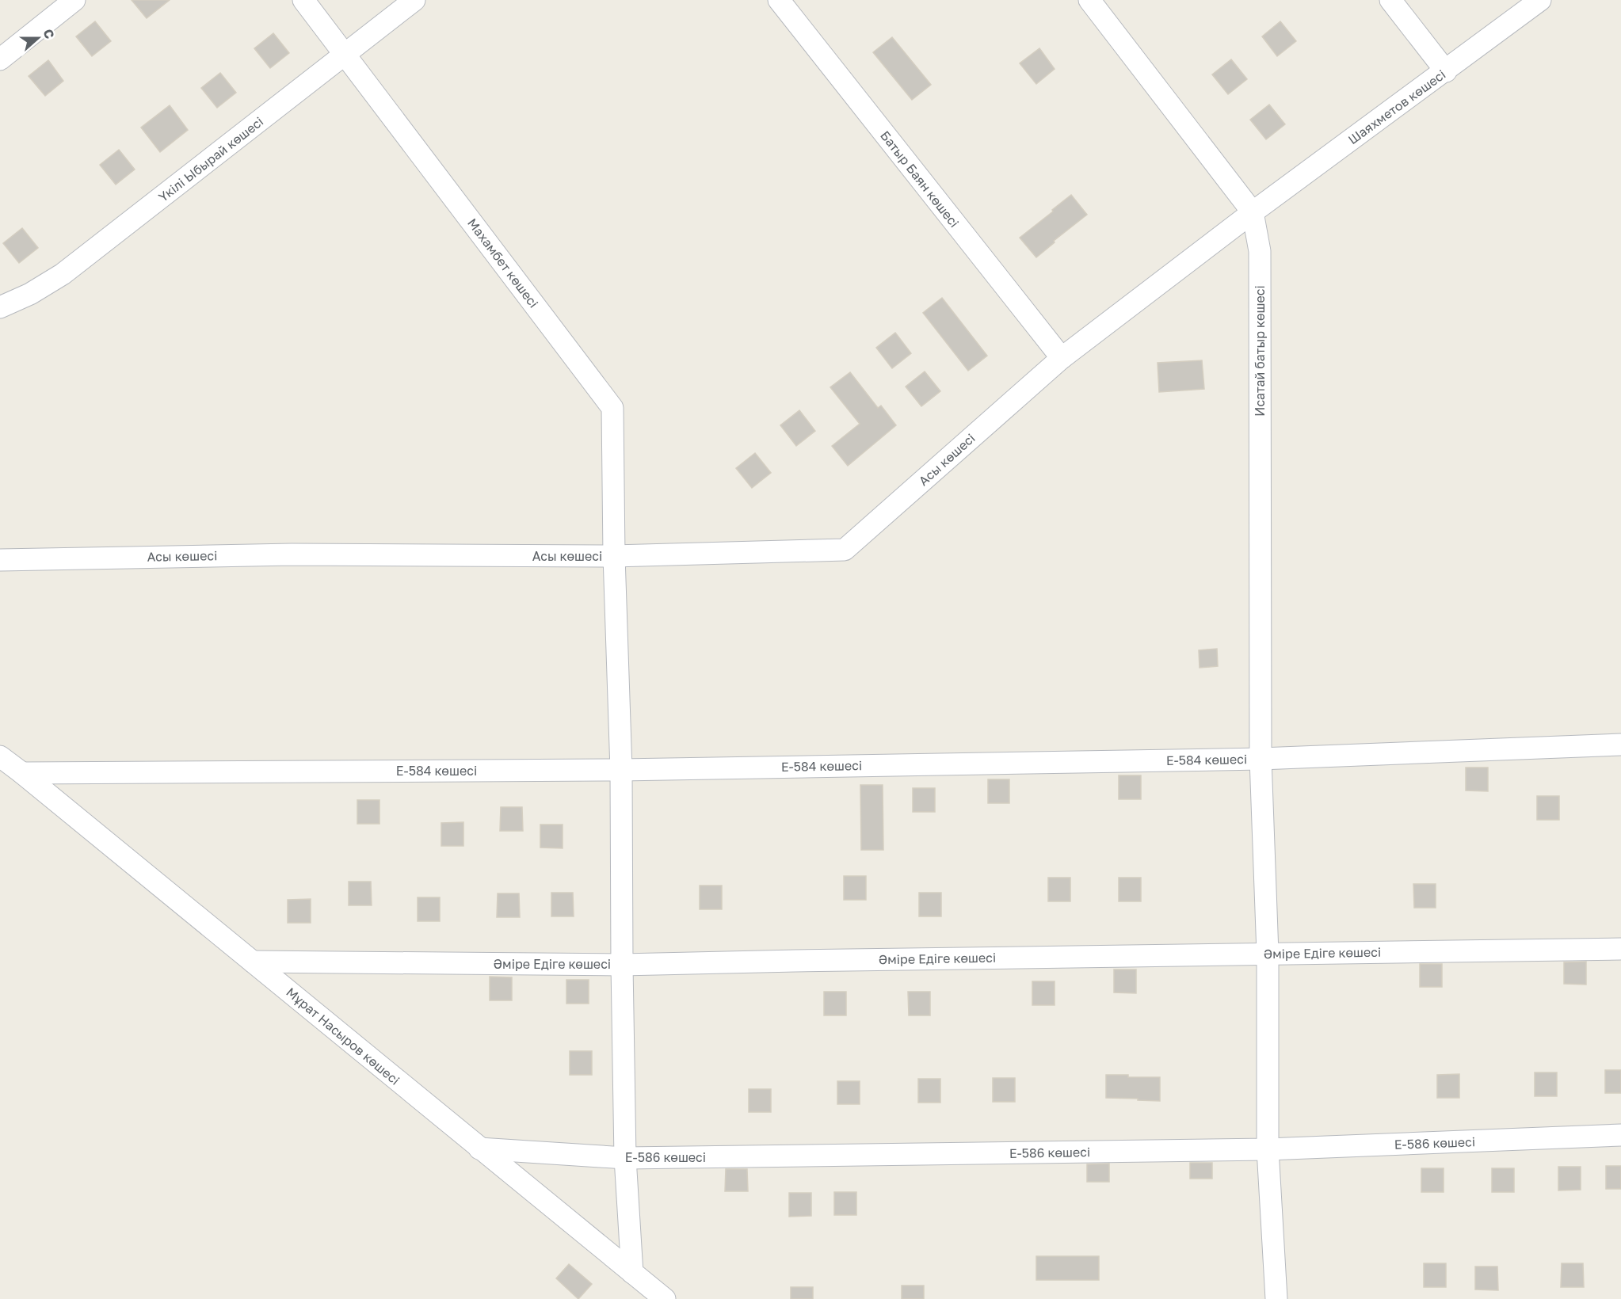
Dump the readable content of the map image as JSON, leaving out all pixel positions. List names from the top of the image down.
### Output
{
  "streets": {
    "street": [
      "Шаяхметов көшесі",
      "Үкілі Ыбырай көшесі",
      "Батыр Баян көшесі",
      "Махамбет көшесі",
      "Исатай батыр көшесі",
      "Асы көшесі",
      "Е-584 көшесі",
      "Әміре Едіге көшесі",
      "Мұрат Насыров көшесі",
      "Е-586 көшесі"
    ]
  },
  "crossings": [
    ["Шаяхметов көшесі", "Батыр Баян көшесі"],
    ["Шаяхметов көшесі", "Исатай батыр көшесі"],
    ["Шаяхметов көшесі", "Асы көшесі"],
    ["Үкілі Ыбырай көшесі", "Махамбет көшесі"],
    ["Батыр Баян көшесі", "Асы көшесі"],
    ["Махамбет көшесі", "Асы көшесі"],
    ["Махамбет көшесі", "Е-584 көшесі"],
    ["Махамбет көшесі", "Әміре Едіге көшесі"],
    ["Махамбет көшесі", "Мұрат Насыров көшесі"],
    ["Махамбет көшесі", "Е-586 көшесі"],
    ["Исатай батыр көшесі", "Е-584 көшесі"],
    ["Исатай батыр көшесі", "Әміре Едіге көшесі"],
    ["Исатай батыр көшесі", "Е-586 көшесі"],
    ["Е-584 көшесі", "Мұрат Насыров көшесі"],
    ["Әміре Едіге көшесі", "Мұрат Насыров көшесі"],
    ["Мұрат Насыров көшесі", "Е-586 көшесі"]
  ],
  "north": "right"
}
